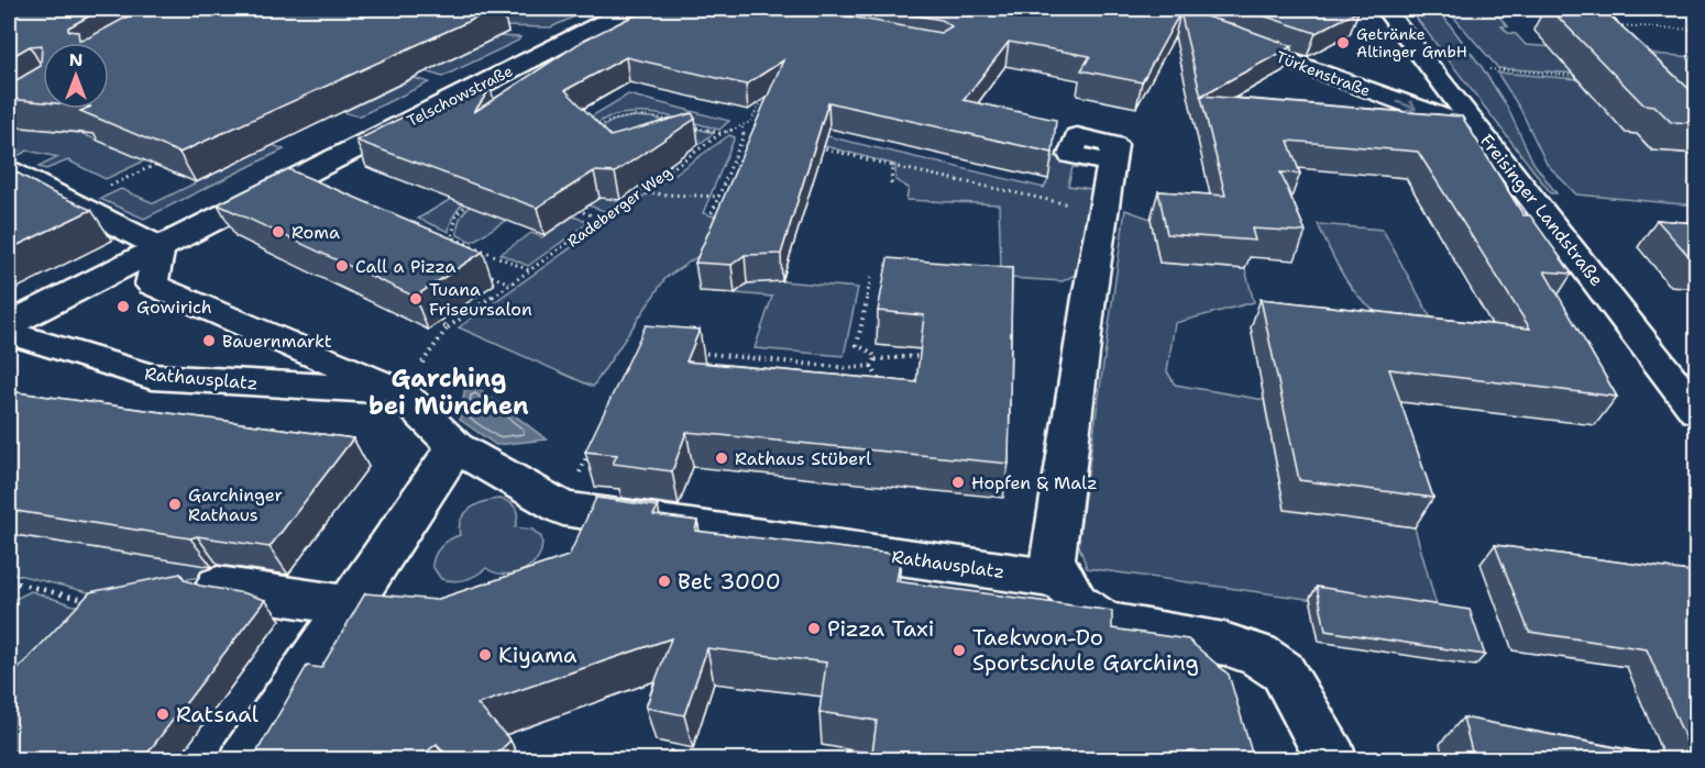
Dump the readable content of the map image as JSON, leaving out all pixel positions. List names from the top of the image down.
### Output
{
  "streets": {
    "street": [
      "Türkenstraße",
      "Telschowstraße",
      "Freisinger Landstraße",
      "Rathausplatz"
    ],
    "path": ["Radeberger Weg"]
  },
  "crossings": [
    ["Türkenstraße", "Freisinger Landstraße"],
    ["Telschowstraße", "Rathausplatz"]
  ],
  "one_way": ["Türkenstraße"],
  "districts": ["Garching bei München"],
  "places": [
    "Getränke Altinger GmbH",
    "Roma",
    "Call a Pizza",
    "Tuana Friseursalon",
    "Gowirich",
    "Bauernmarkt",
    "Rathaus Stüberl",
    "Hopfen & Malz",
    "Garchinger Rathaus",
    "Bet 3000",
    "Pizza Taxi",
    "Taekwon-Do Sportschule Garching",
    "Kiyama",
    "Ratsaal"
  ],
  "north": "top"
}
